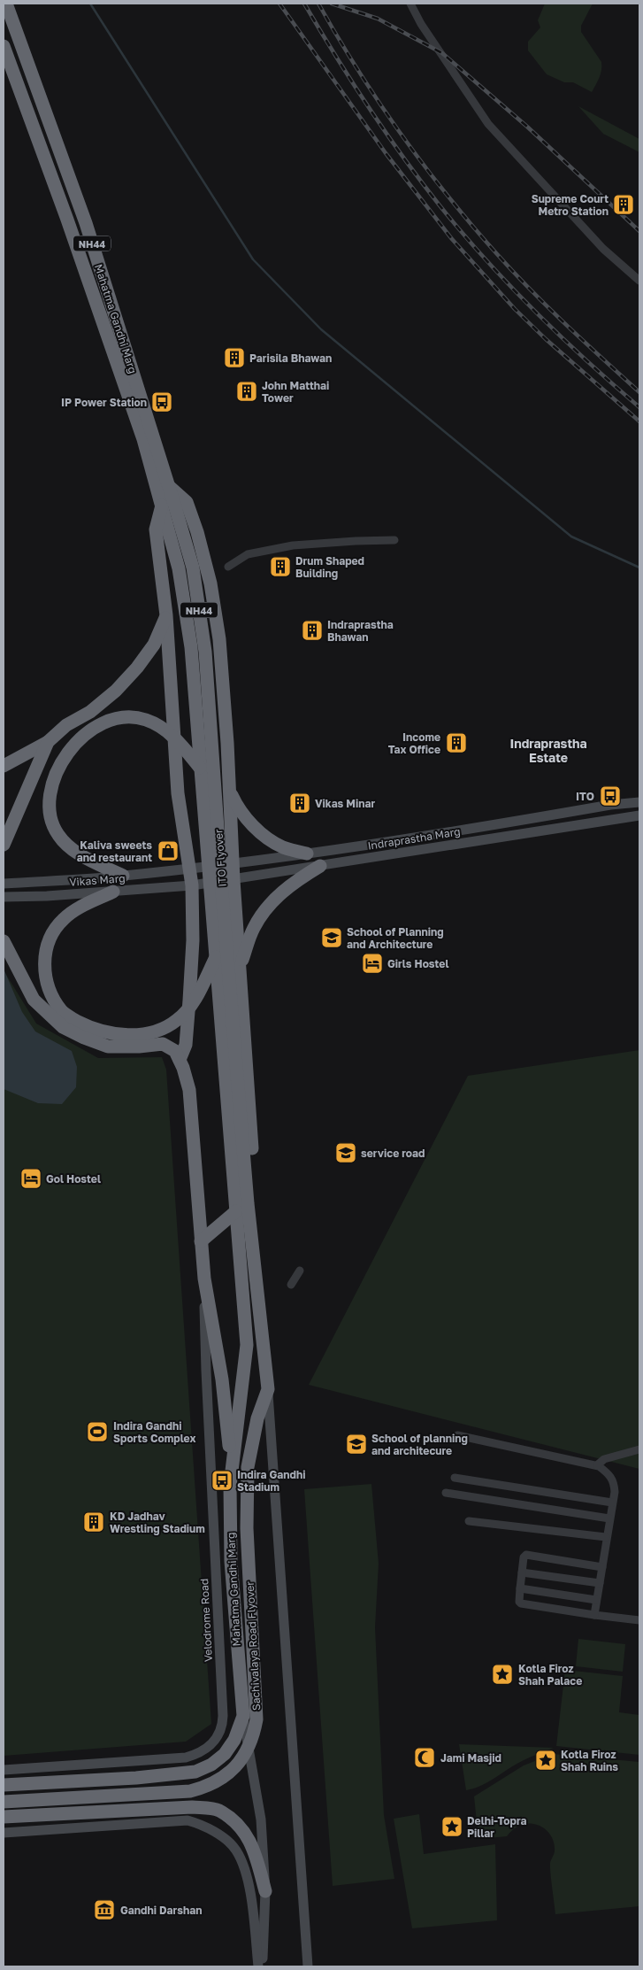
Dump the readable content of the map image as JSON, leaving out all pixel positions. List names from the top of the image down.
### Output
{
  "streets": {
    "highway": [
      "NH44",
      "Mahatma Gandhi Marg",
      "ITO Flyover",
      "Sachivalaya Road Flyover"
    ],
    "main road": ["Indraprastha Marg", "Vikas Marg", "Velodrome Road"]
  },
  "crossings": [
    ["Mahatma Gandhi Marg", "ITO Flyover"],
    ["Mahatma Gandhi Marg", "Sachivalaya Road Flyover"],
    ["Indraprastha Marg", "Vikas Marg"]
  ],
  "districts": ["Indraprastha Estate"],
  "places": {
    "building": [
      "Supreme Court Metro Station",
      "Parisila Bhawan",
      "John Matthai Tower",
      "Drum Shaped Building",
      "Indraprastha Bhawan",
      "Income Tax Office",
      "Vikas Minar",
      "KD Jadhav Wrestling Stadium"
    ],
    "bus stop": ["IP Power Station", "ITO", "Indira Gandhi Stadium"],
    "shop": ["Kaliva sweets and restaurant"],
    "school or university": ["School of Planning and Architecture", "service road", "School of planning and architecure"],
    "hotel": ["Girls Hostel", "Gol Hostel"],
    "sports": ["Indira Gandhi Sports Complex"],
    "place": ["Kotla Firoz Shah Palace", "Kotla Firoz Shah Ruins", "Delhi-Topra Pillar"],
    "mosque": ["Jami Masjid"],
    "museum": ["Gandhi Darshan"]
  }
}
